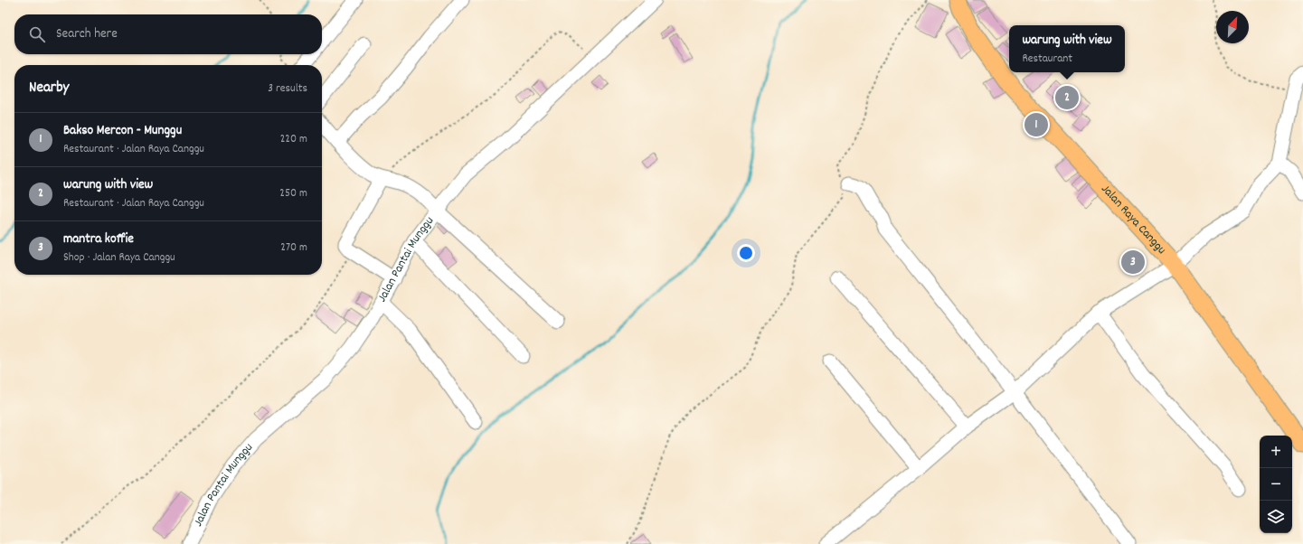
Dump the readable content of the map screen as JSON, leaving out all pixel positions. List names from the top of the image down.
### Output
{
  "streets": {
    "main road": ["Jalan Raya Canggu"],
    "street": ["Jalan Pantai Munggu"]
  },
  "north": "top right",
  "page": {
    "search": "Search here",
    "popup": ["warung with view", "Restaurant"],
    "heading": ["Nearby", "3 results"],
    "pins": ["2", "1", "3"],
    "list": [
      {
        "mark": "1",
        "name": "Bakso Mercon - Munggu",
        "note": "Restaurant · Jalan Raya Canggu",
        "value": "220 m"
      },
      {
        "mark": "2",
        "name": "warung with view",
        "note": "Restaurant · Jalan Raya Canggu",
        "value": "250 m"
      },
      {
        "mark": "3",
        "name": "mantra koffie",
        "note": "Shop · Jalan Raya Canggu",
        "value": "270 m"
      }
    ],
    "map_buttons": ["+", "−"]
  }
}
